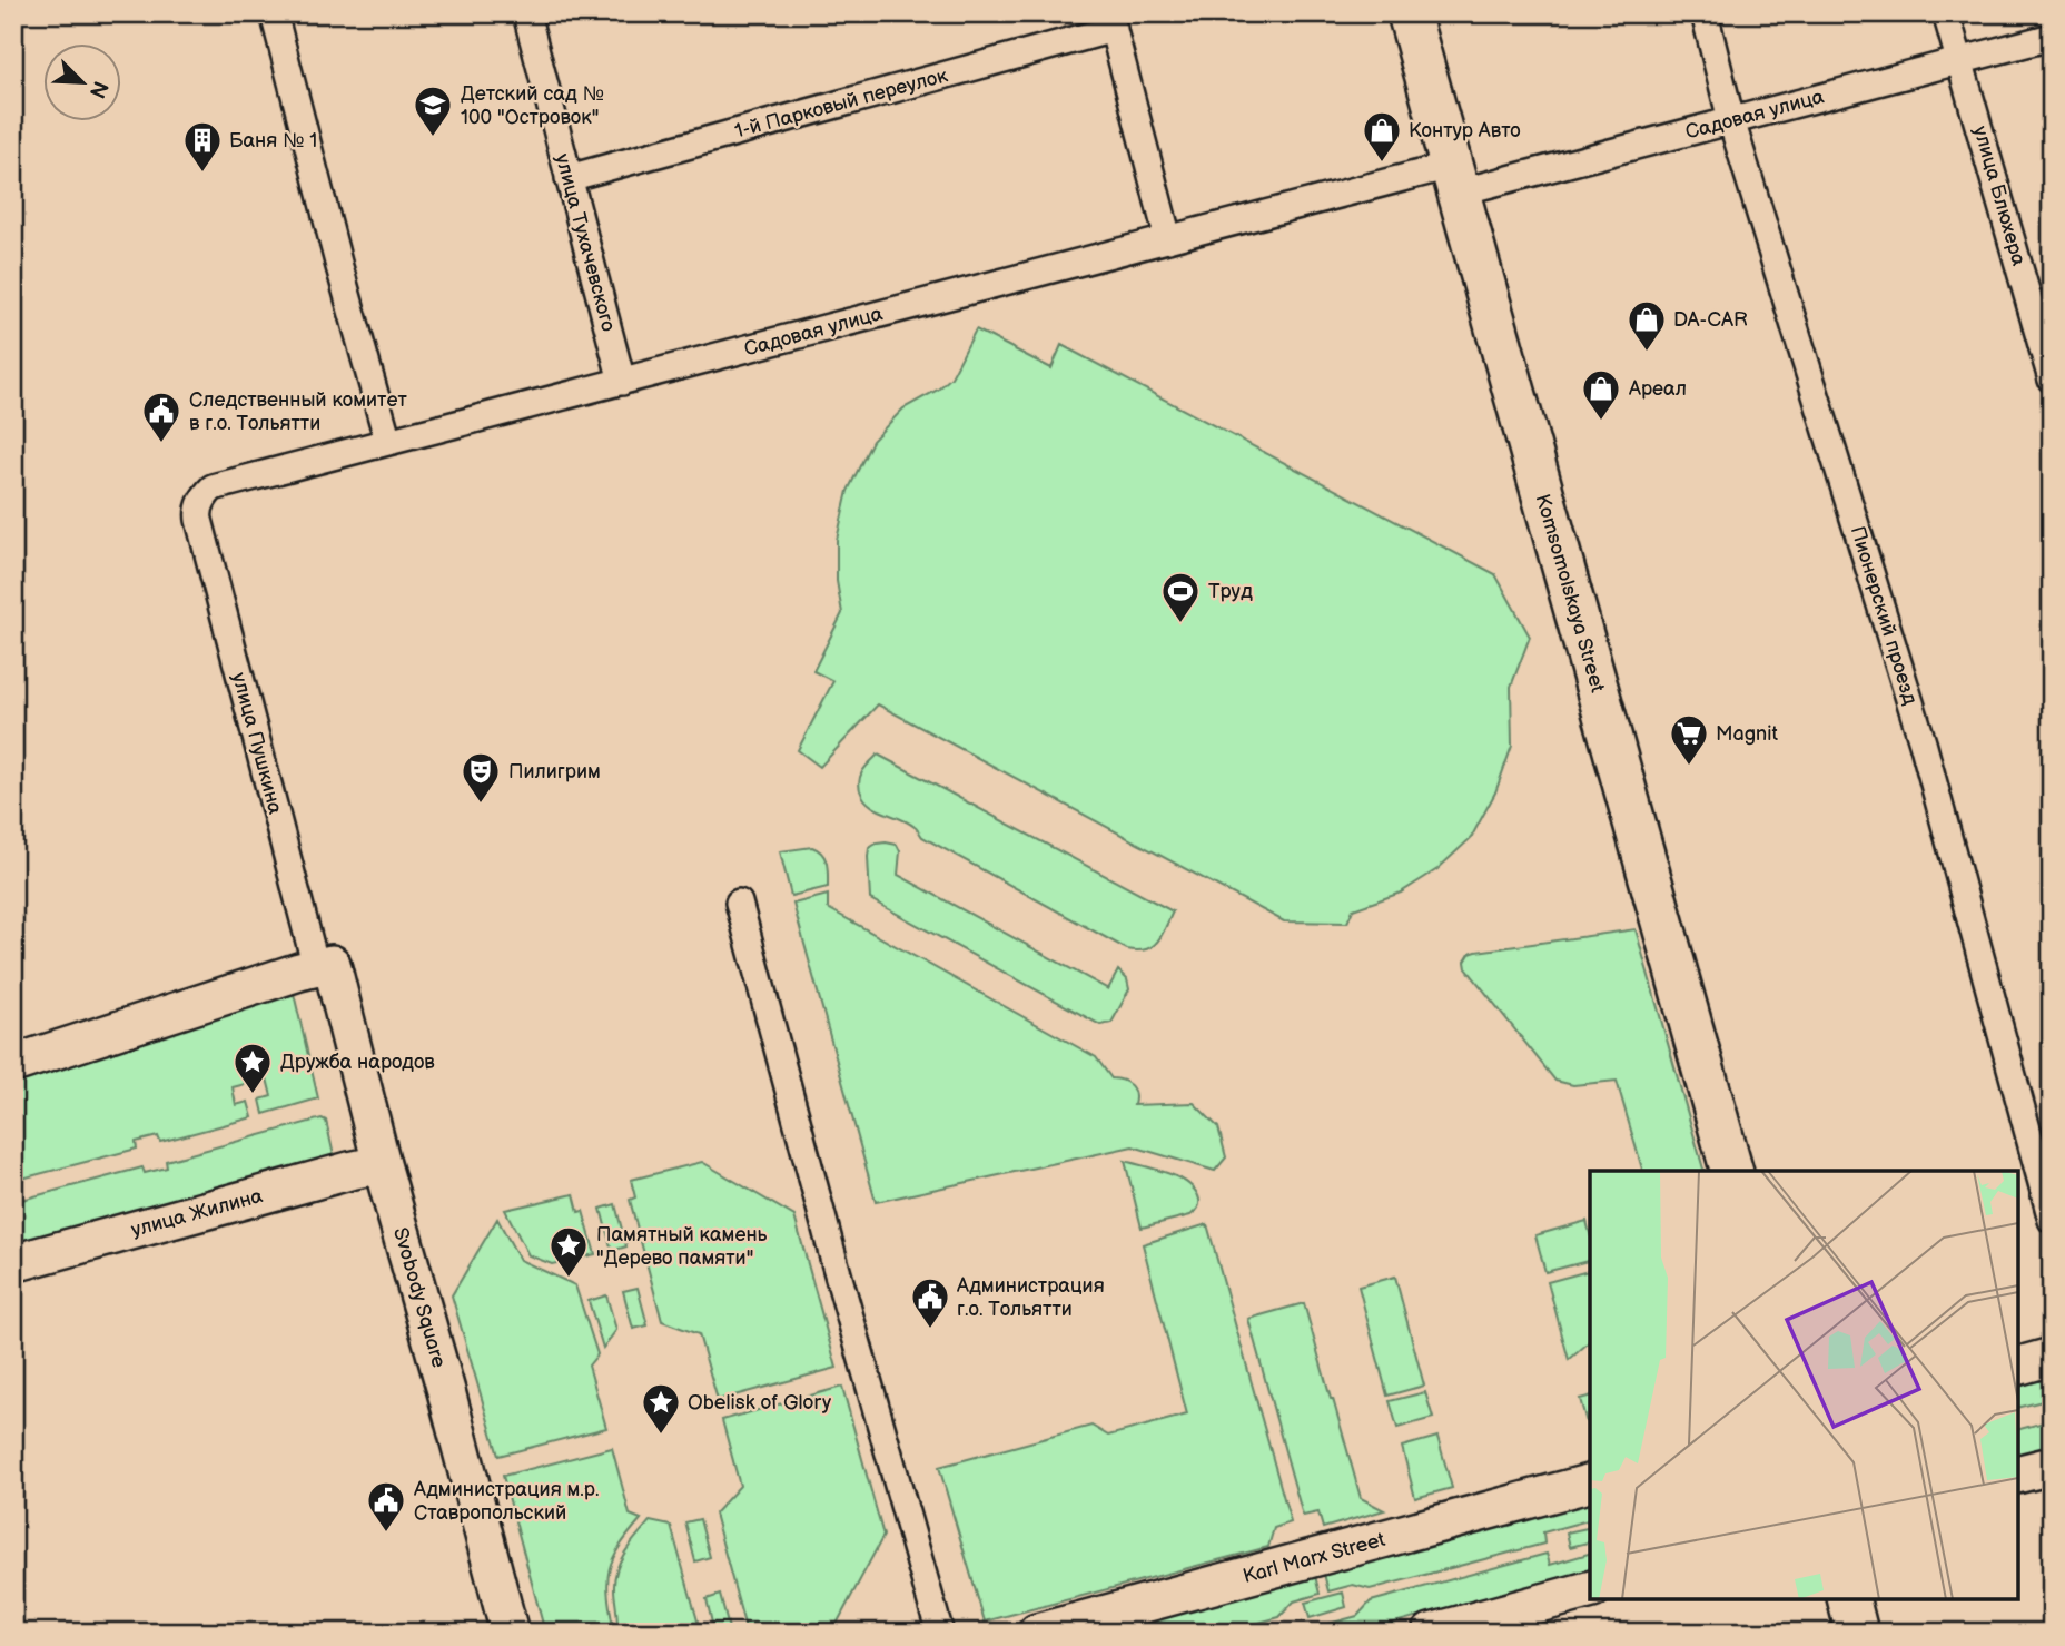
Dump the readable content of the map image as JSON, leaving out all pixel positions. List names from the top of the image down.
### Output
{
  "streets": {
    "main road": [
      "Komsomolskaya Street",
      "улица Жилина",
      "Svobody Square",
      "Karl Marx Street"
    ],
    "street": [
      "1-й Парковый переулок",
      "Садовая улица",
      "улица Блюхера",
      "улица Тухачевского",
      "Пионерский проезд",
      "улица Пушкина"
    ]
  },
  "crossings": [
    ["1-й Парковый переулок", "улица Тухачевского"],
    ["Садовая улица", "улица Блюхера"],
    ["Садовая улица", "улица Тухачевского"],
    ["Садовая улица", "Komsomolskaya Street"],
    ["Садовая улица", "Пионерский проезд"],
    ["Садовая улица", "улица Пушкина"],
    ["улица Пушкина", "Svobody Square"],
    ["улица Жилина", "Svobody Square"]
  ],
  "places": {
    "school or university": ["Детский сад № 100 \"Островок\""],
    "shop": ["Контур Авто", "DA-CAR", "Ареал"],
    "building": ["Баня № 1"],
    "public building": ["Следственный комитет в г.о. Тольятти", "Администрация г.о. Тольятти", "Администрация м.р. Ставропольский"],
    "sports": ["Труд"],
    "supermarket": ["Magnit"],
    "theatre": ["Пилигрим"],
    "place": ["Дружба народов", "Памятный камень \"Дерево памяти\"", "Obelisk of Glory"]
  },
  "north": "bottom right"
}
